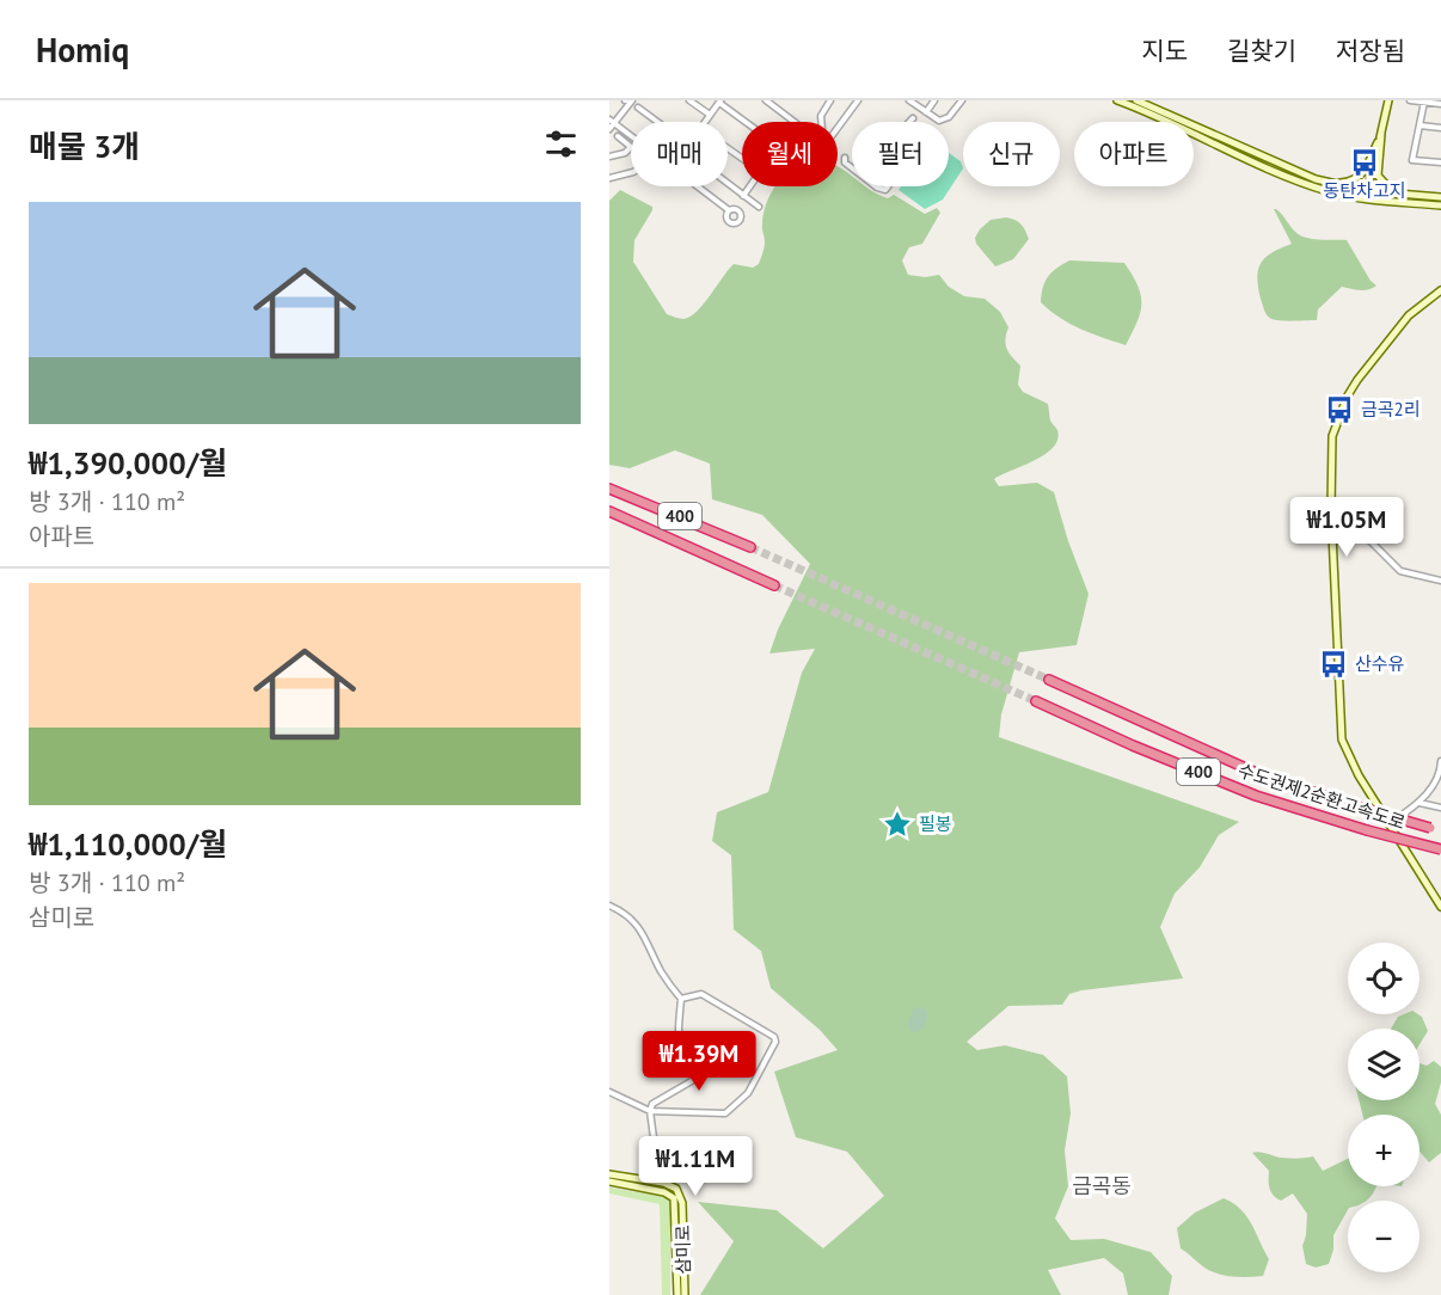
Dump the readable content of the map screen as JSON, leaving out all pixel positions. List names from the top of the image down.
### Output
{
  "streets": {
    "highway": ["400", "수도권제2순환고속도로"],
    "street": ["삼미로"]
  },
  "districts": ["금곡동"],
  "places": {
    "bus stop": ["동탄차고지", "금곡2리", "산수유"],
    "place": ["필봉"]
  },
  "page": {
    "header": "Homiq",
    "nav": ["지도", "길찾기", "저장됨"],
    "heading": "매물 3개",
    "chip": [
      "매매",
      "월세",
      "필터",
      "신규",
      "아파트"
    ],
    "list": [
      {
        "name": "₩1,390,000/월",
        "note": "방 3개 · 110 m² · 아파트"
      },
      {
        "name": "₩1,110,000/월",
        "note": "방 3개 · 110 m² · 삼미로"
      }
    ],
    "price": ["₩1.05M", "₩1.39M", "₩1.11M"],
    "map_buttons": ["+", "−"]
  }
}
